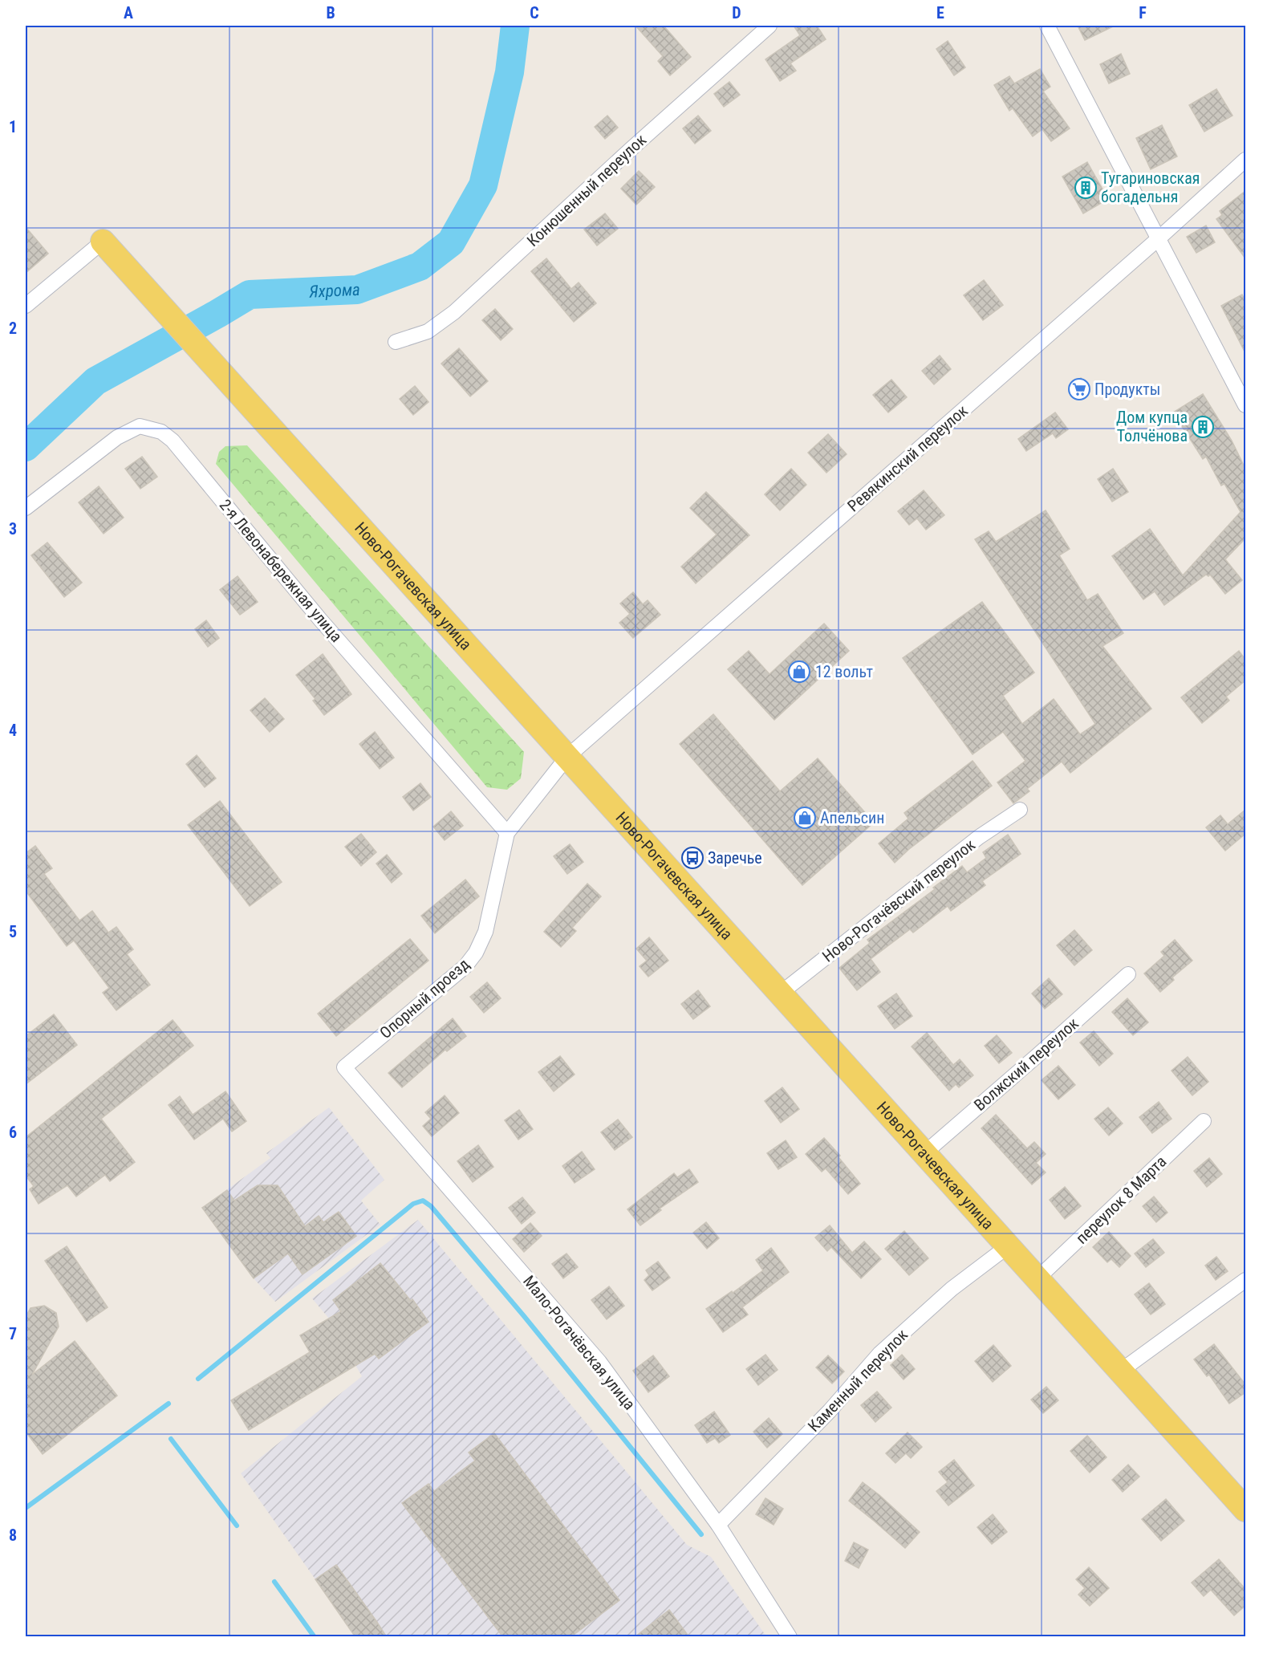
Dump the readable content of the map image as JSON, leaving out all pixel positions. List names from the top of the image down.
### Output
{
  "streets": {
    "main road": ["Ново-Рогачевская улица"],
    "street": [
      "Конюшенный переулок",
      "Ревякинский переулок",
      "2-я Левонабережная улица",
      "Ново-Рогачёвский переулок",
      "Опорный проезд",
      "Волжский переулок",
      "переулок 8 Марта",
      "Мало-Рогачёвская улица",
      "Каменный переулок"
    ]
  },
  "crossings": [
    ["Ревякинский переулок", "2-я Левонабережная улица"],
    ["Ревякинский переулок", "Ново-Рогачевская улица"],
    ["Ревякинский переулок", "Опорный проезд"],
    ["2-я Левонабережная улица", "Опорный проезд"],
    ["Ново-Рогачевская улица", "Ново-Рогачёвский переулок"],
    ["Ново-Рогачевская улица", "Волжский переулок"],
    ["Ново-Рогачевская улица", "переулок 8 Марта"],
    ["Ново-Рогачевская улица", "Каменный переулок"],
    ["Опорный проезд", "Мало-Рогачёвская улица"],
    ["Мало-Рогачёвская улица", "Каменный переулок"]
  ],
  "water": ["Яхрома"],
  "places": {
    "building": ["Тугариновская богадельня", "Дом купца Толчёнова"],
    "supermarket": ["Продукты"],
    "shop": ["12 вольт", "Апельсин"],
    "bus stop": ["Заречье"]
  },
  "grid": {
    "columns": [
      "A",
      "B",
      "C",
      "D",
      "E",
      "F"
    ],
    "rows": [
      "1",
      "2",
      "3",
      "4",
      "5",
      "6",
      "7",
      "8"
    ]
  }
}
